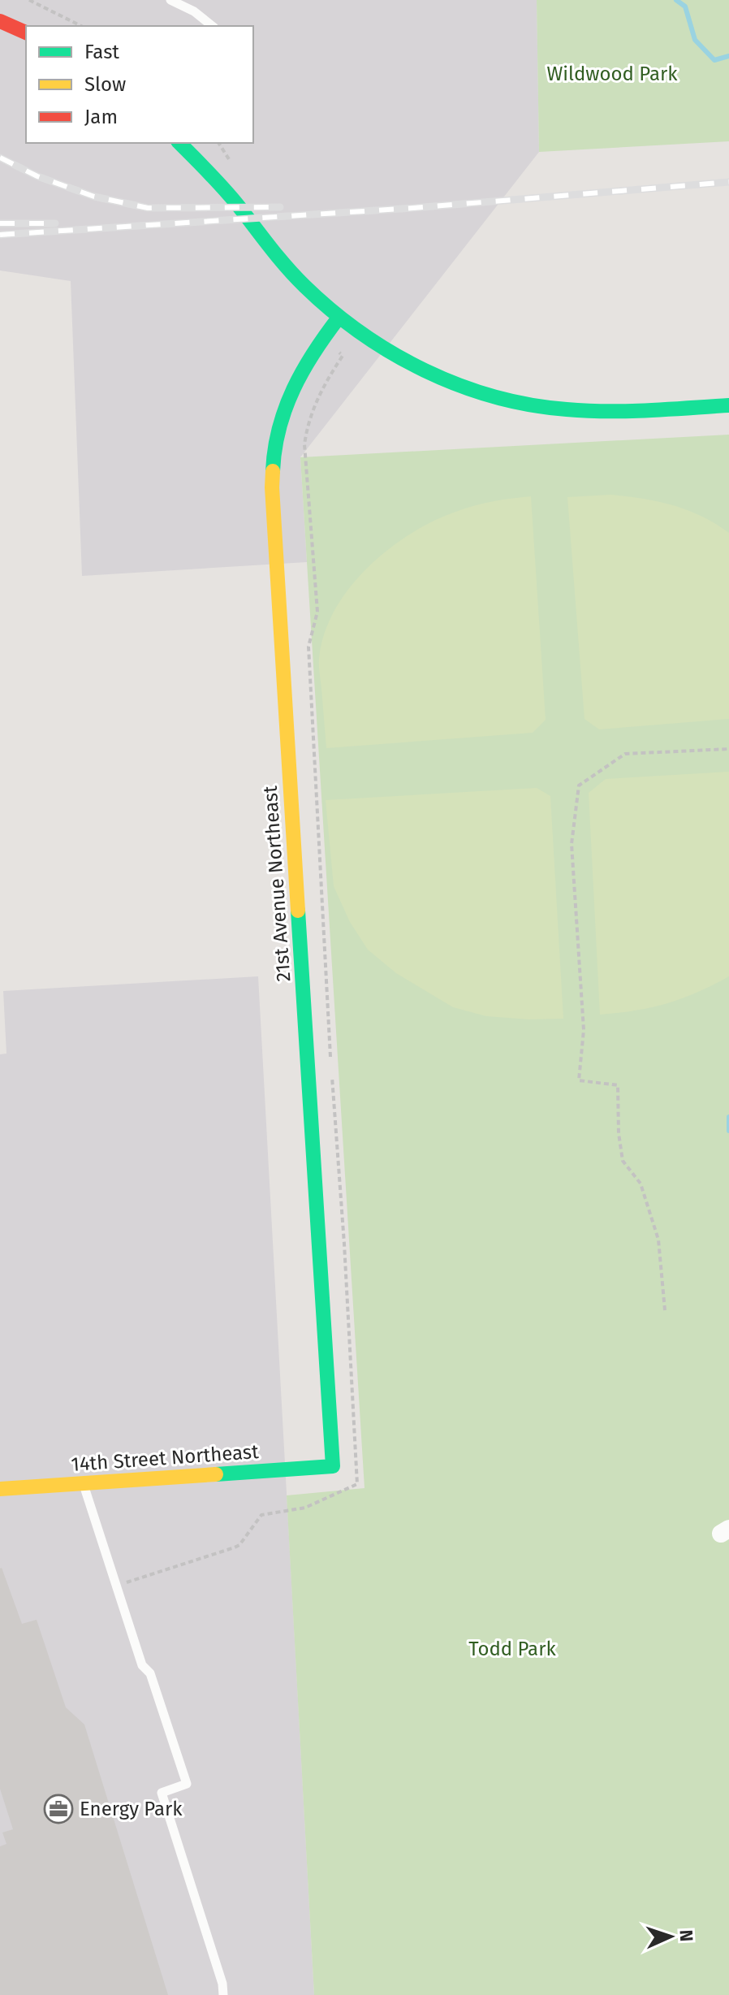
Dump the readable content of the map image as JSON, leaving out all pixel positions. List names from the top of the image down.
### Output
{
  "streets": {
    "street": ["21st Avenue Northeast", "14th Street Northeast"]
  },
  "crossings": [
    ["21st Avenue Northeast", "14th Street Northeast"]
  ],
  "parks": ["Wildwood Park", "Todd Park"],
  "places": {
    "office": ["Energy Park"]
  },
  "legend": ["Fast", "Slow", "Jam"],
  "north": "right"
}
